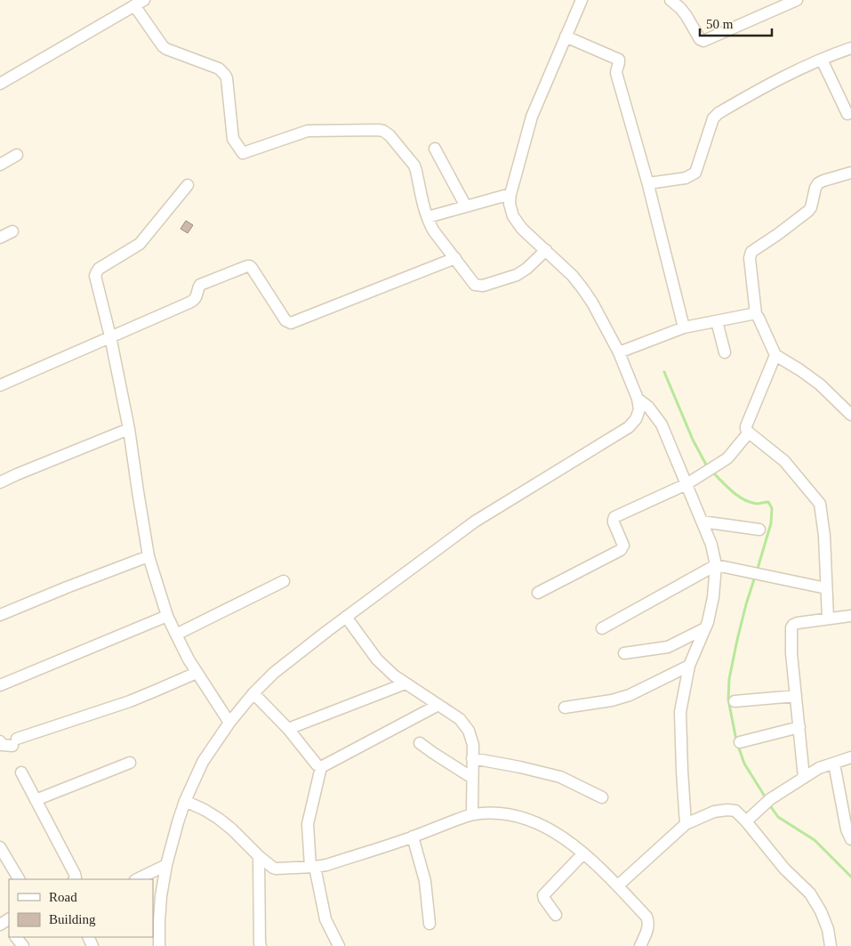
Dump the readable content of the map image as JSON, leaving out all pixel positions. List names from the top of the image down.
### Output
{
  "legend": ["Road", "Building"],
  "scale_bar": "50 m"
}
